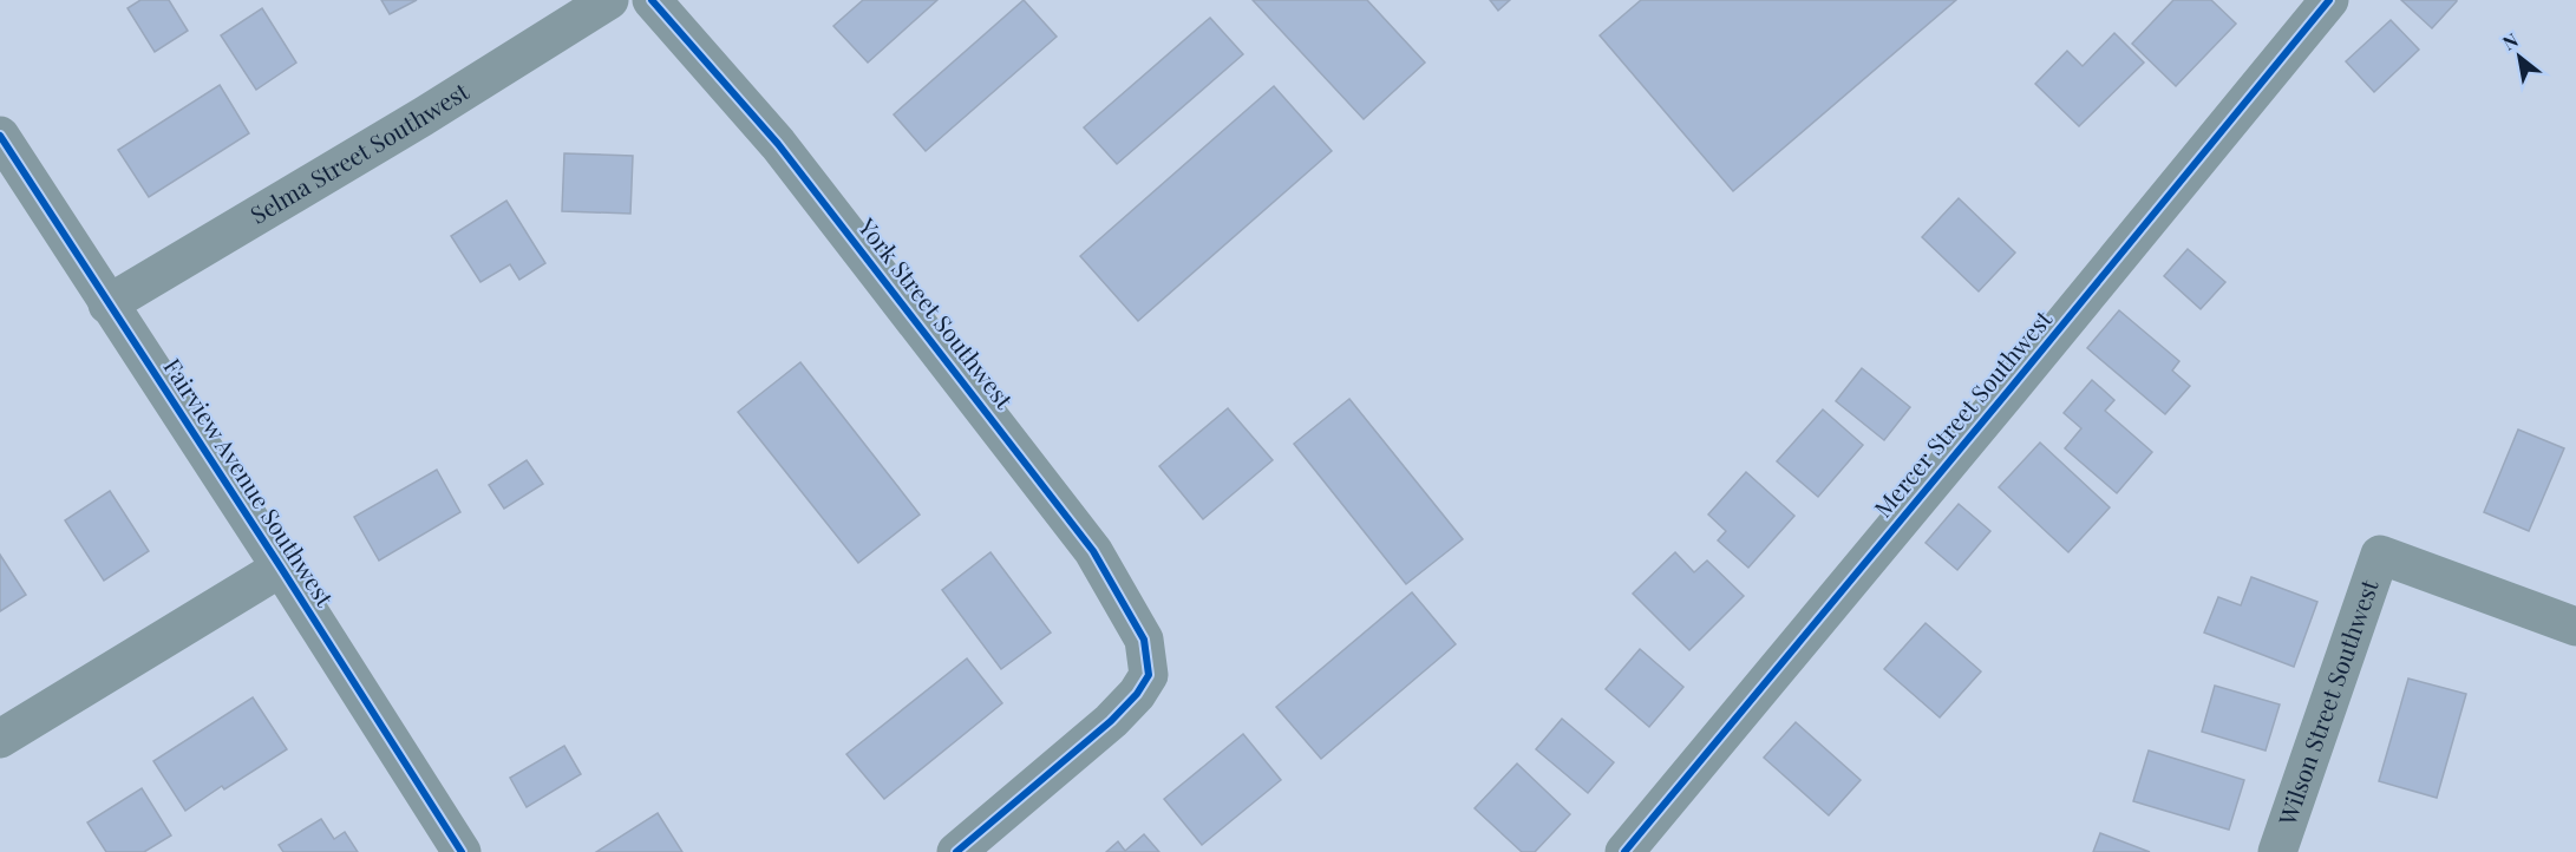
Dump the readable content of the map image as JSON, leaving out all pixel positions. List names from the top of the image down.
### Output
{
  "streets": {
    "street": [
      "Selma Street Southwest",
      "York Street Southwest",
      "Mercer Street Southwest",
      "Fairview Avenue Southwest",
      "Wilson Street Southwest"
    ]
  },
  "crossings": [
    ["Selma Street Southwest", "Fairview Avenue Southwest"]
  ],
  "north": "top left"
}
